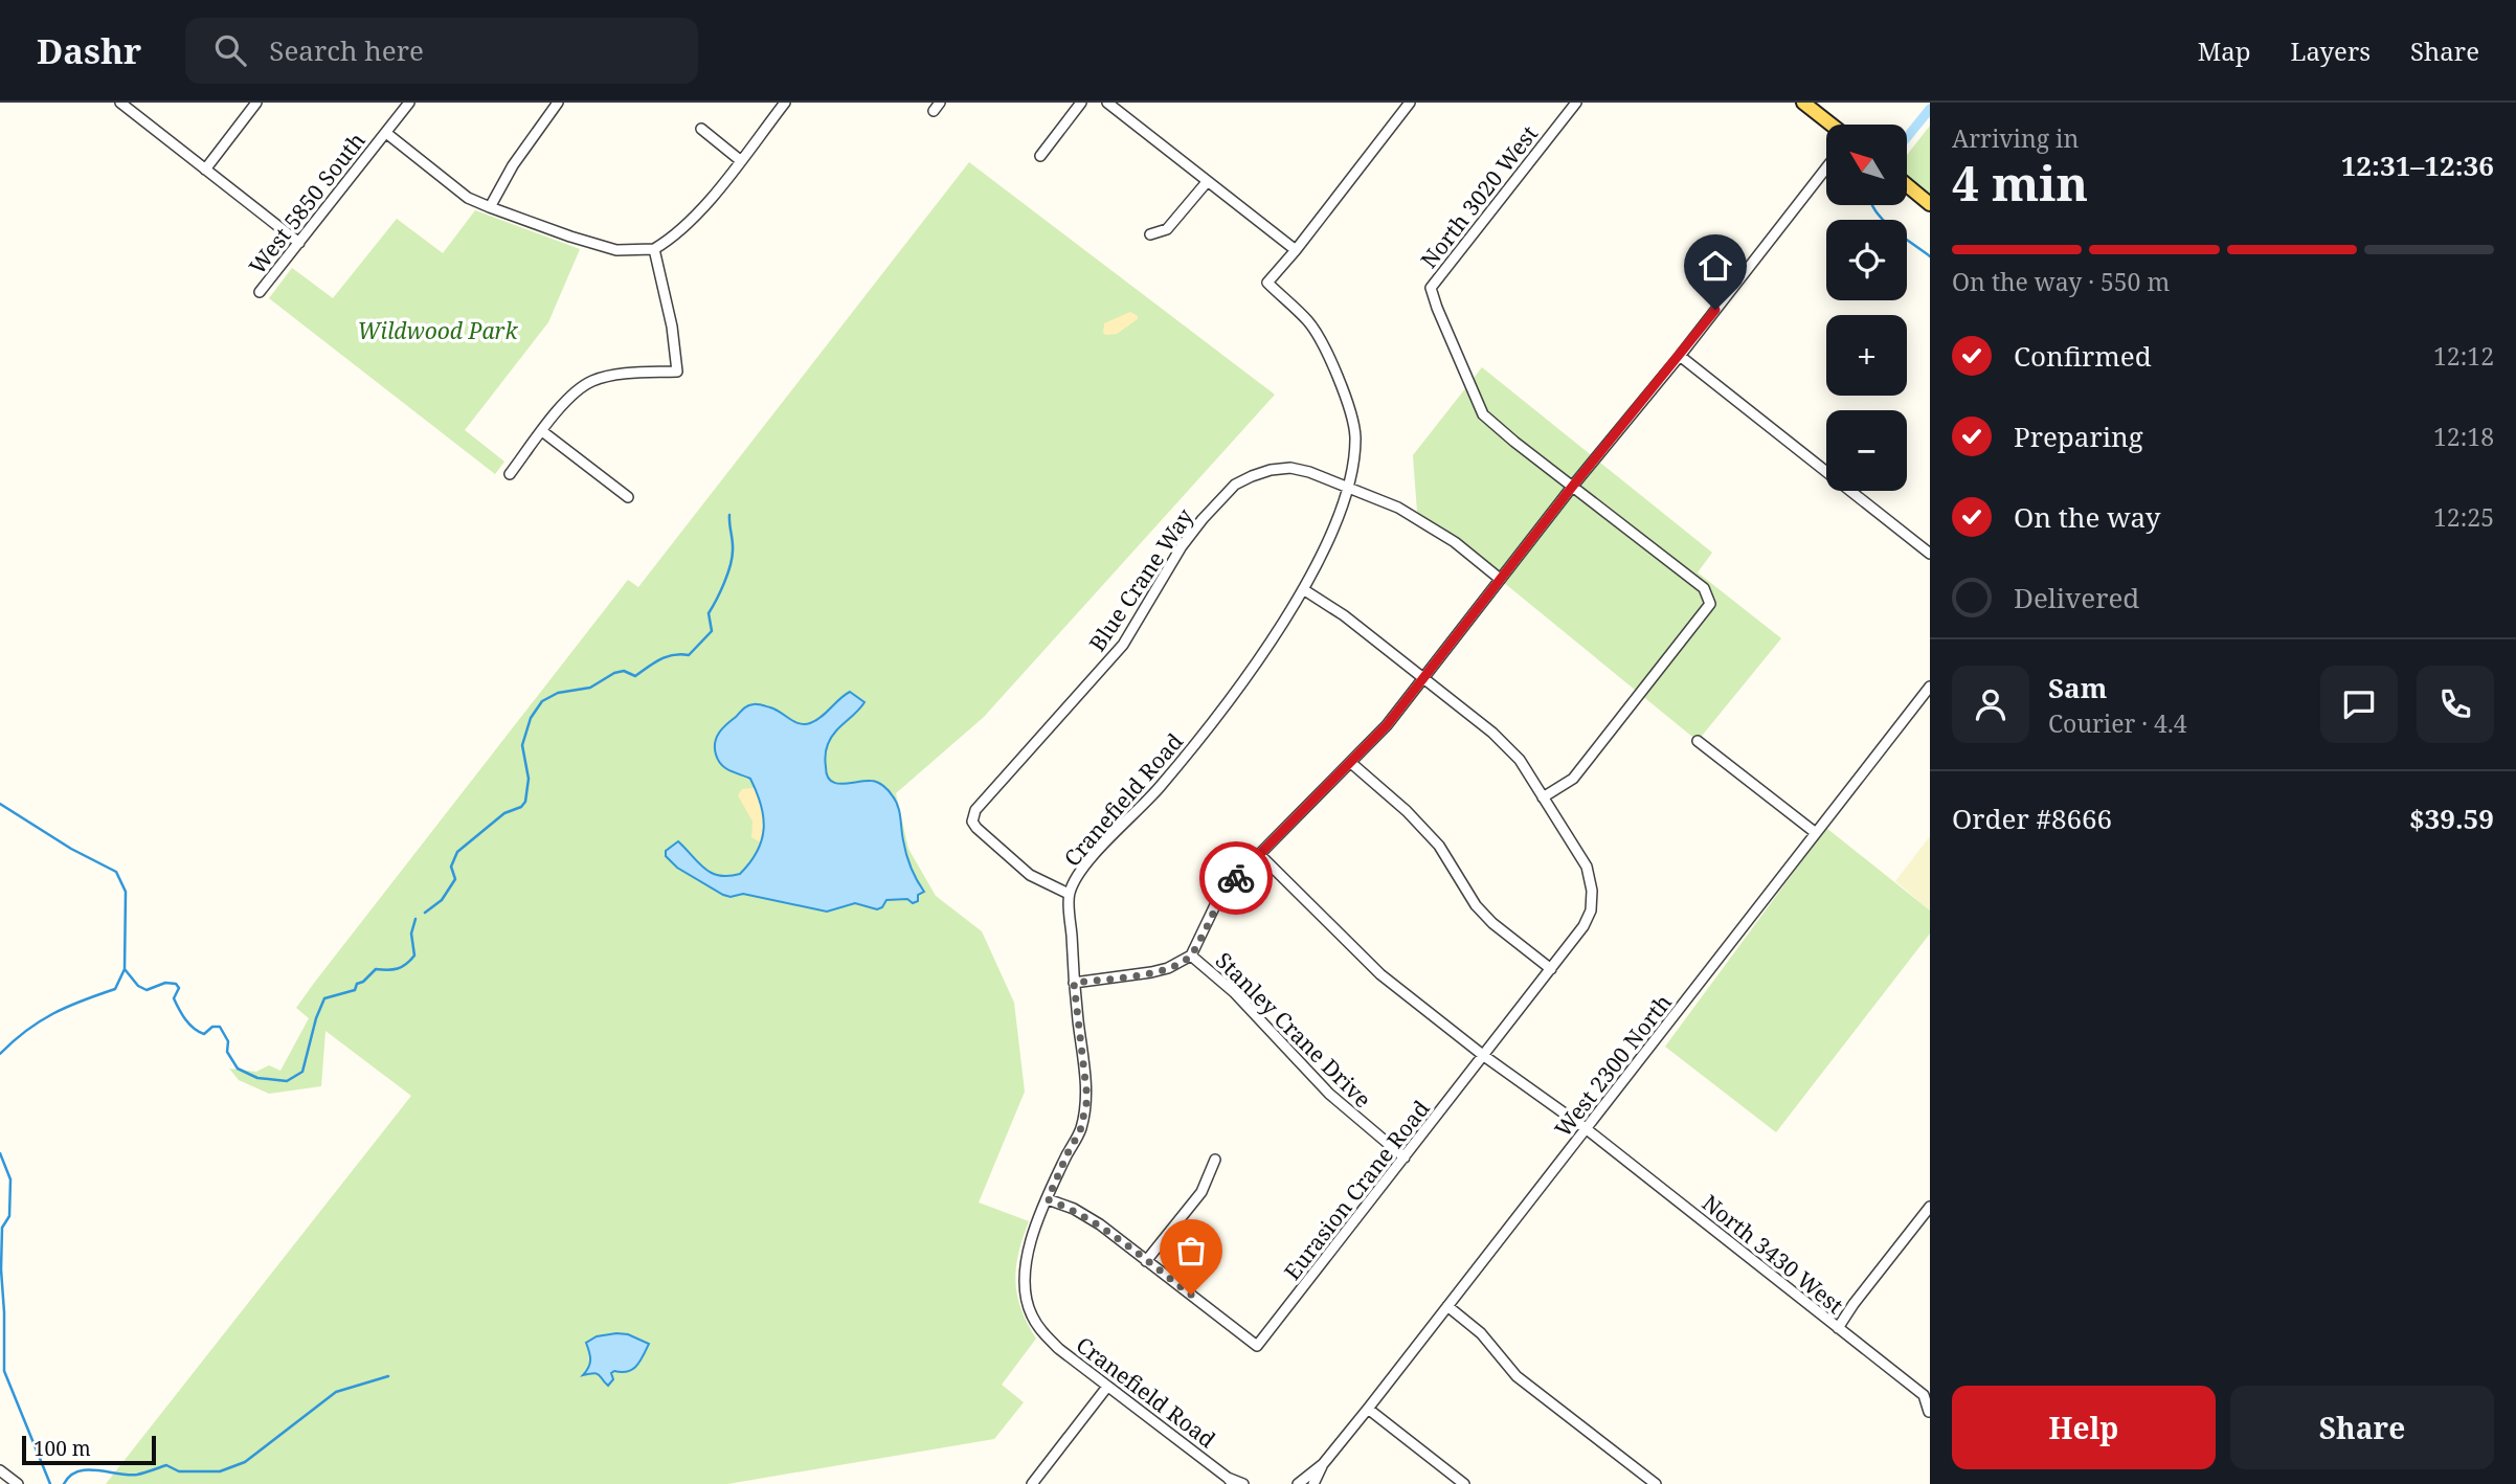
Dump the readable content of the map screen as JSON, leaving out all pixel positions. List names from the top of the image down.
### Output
{
  "streets": {
    "street": [
      "North 3020 West",
      "West 5850 South",
      "Blue Crane Way",
      "Cranefield Road",
      "Stanley Crane Drive",
      "West 2300 North",
      "Eurasion Crane Road",
      "North 3430 West"
    ]
  },
  "crossings": [
    ["Blue Crane Way", "Cranefield Road"],
    ["Stanley Crane Drive", "Eurasion Crane Road"],
    ["West 2300 North", "North 3430 West"],
    ["Eurasion Crane Road", "North 3430 West"]
  ],
  "parks": ["Wildwood Park"],
  "scale_bar": "100 m",
  "north": "top left",
  "page": {
    "header": "Dashr",
    "search": "Search here",
    "nav": ["Map", "Layers", "Share"],
    "heading": ["4 min", "Arriving in", "12:31–12:36"],
    "panel": [
      "Sam",
      "Courier · 4.4",
      "Order #8666",
      "$39.59"
    ],
    "map_buttons": ["+", "−"],
    "bar": "On the way · 550 m",
    "list": [
      ["Confirmed", "12:12"],
      ["Preparing", "12:18"],
      ["On the way", "12:25"],
      "Delivered"
    ],
    "buttons": ["Help", "Share"],
    "scale": "100 m"
  }
}
